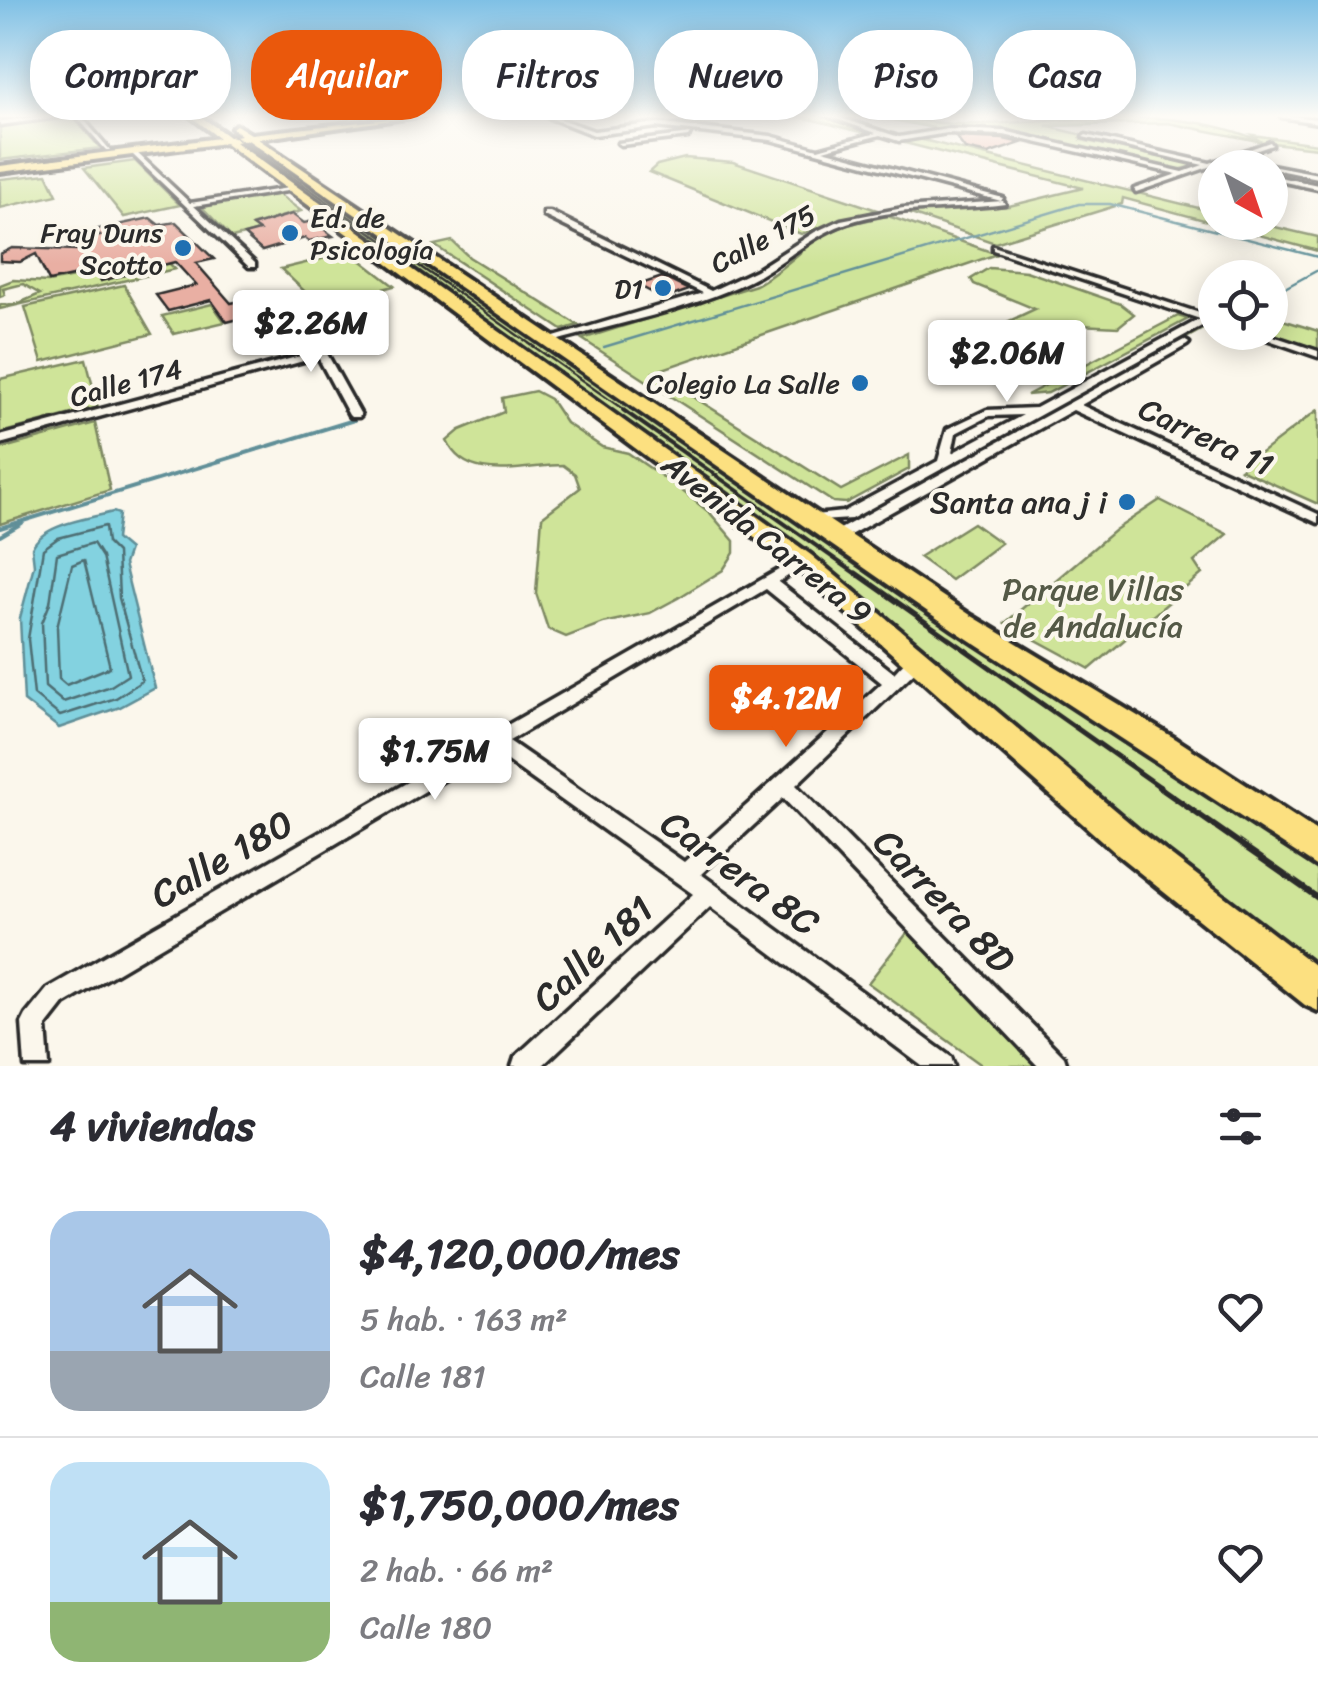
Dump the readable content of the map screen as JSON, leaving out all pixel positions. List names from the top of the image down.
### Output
{
  "streets": {
    "main road": ["Avenida Carrera 9"],
    "street": [
      "Calle 175",
      "Calle 174",
      "Carrera 11",
      "Calle 180",
      "Carrera 8C",
      "Carrera 8D",
      "Calle 181"
    ]
  },
  "crossings": [
    ["Calle 175", "Avenida Carrera 9"],
    ["Avenida Carrera 9", "Calle 180"],
    ["Avenida Carrera 9", "Calle 181"],
    ["Calle 180", "Carrera 8C"],
    ["Carrera 8C", "Calle 181"],
    ["Carrera 8D", "Calle 181"]
  ],
  "parks": ["Parque Villas de Andalucía"],
  "places": [
    "Ed. de Psicología",
    "Fray Duns Scotto",
    "D1",
    "Colegio La Salle",
    "Santa ana j i"
  ],
  "north": "bottom right",
  "page": {
    "chip": [
      "Comprar",
      "Alquilar",
      "Filtros",
      "Nuevo",
      "Piso",
      "Casa"
    ],
    "price": [
      "$2.26M",
      "$2.06M",
      "$4.12M",
      "$1.75M"
    ],
    "heading": "4 viviendas",
    "list": [
      {
        "name": "$4,120,000/mes",
        "note": "5 hab. · 163 m² · Calle 181"
      },
      {
        "name": "$1,750,000/mes",
        "note": "2 hab. · 66 m² · Calle 180"
      }
    ]
  }
}
